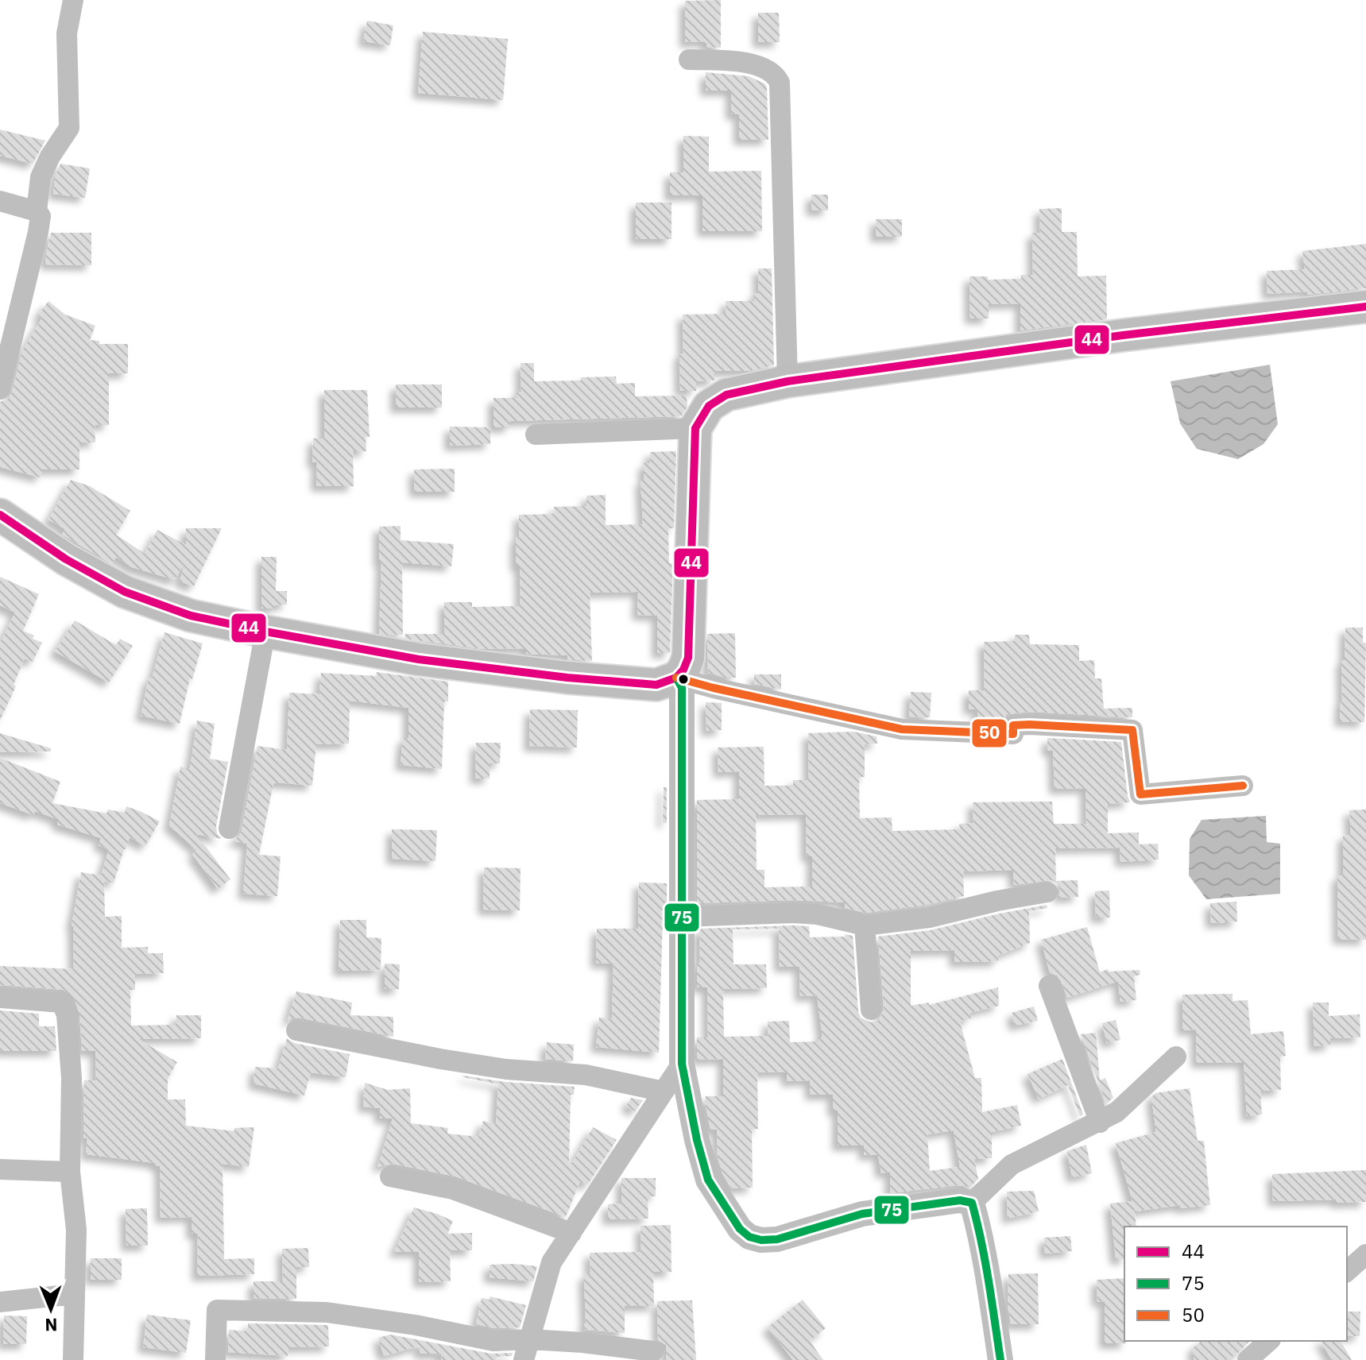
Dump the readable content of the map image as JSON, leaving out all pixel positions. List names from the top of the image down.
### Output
{
  "lines": ["transit line 44", "transit line 75", "transit line 50"],
  "legend": ["44", "75", "50"],
  "north": "bottom"
}
